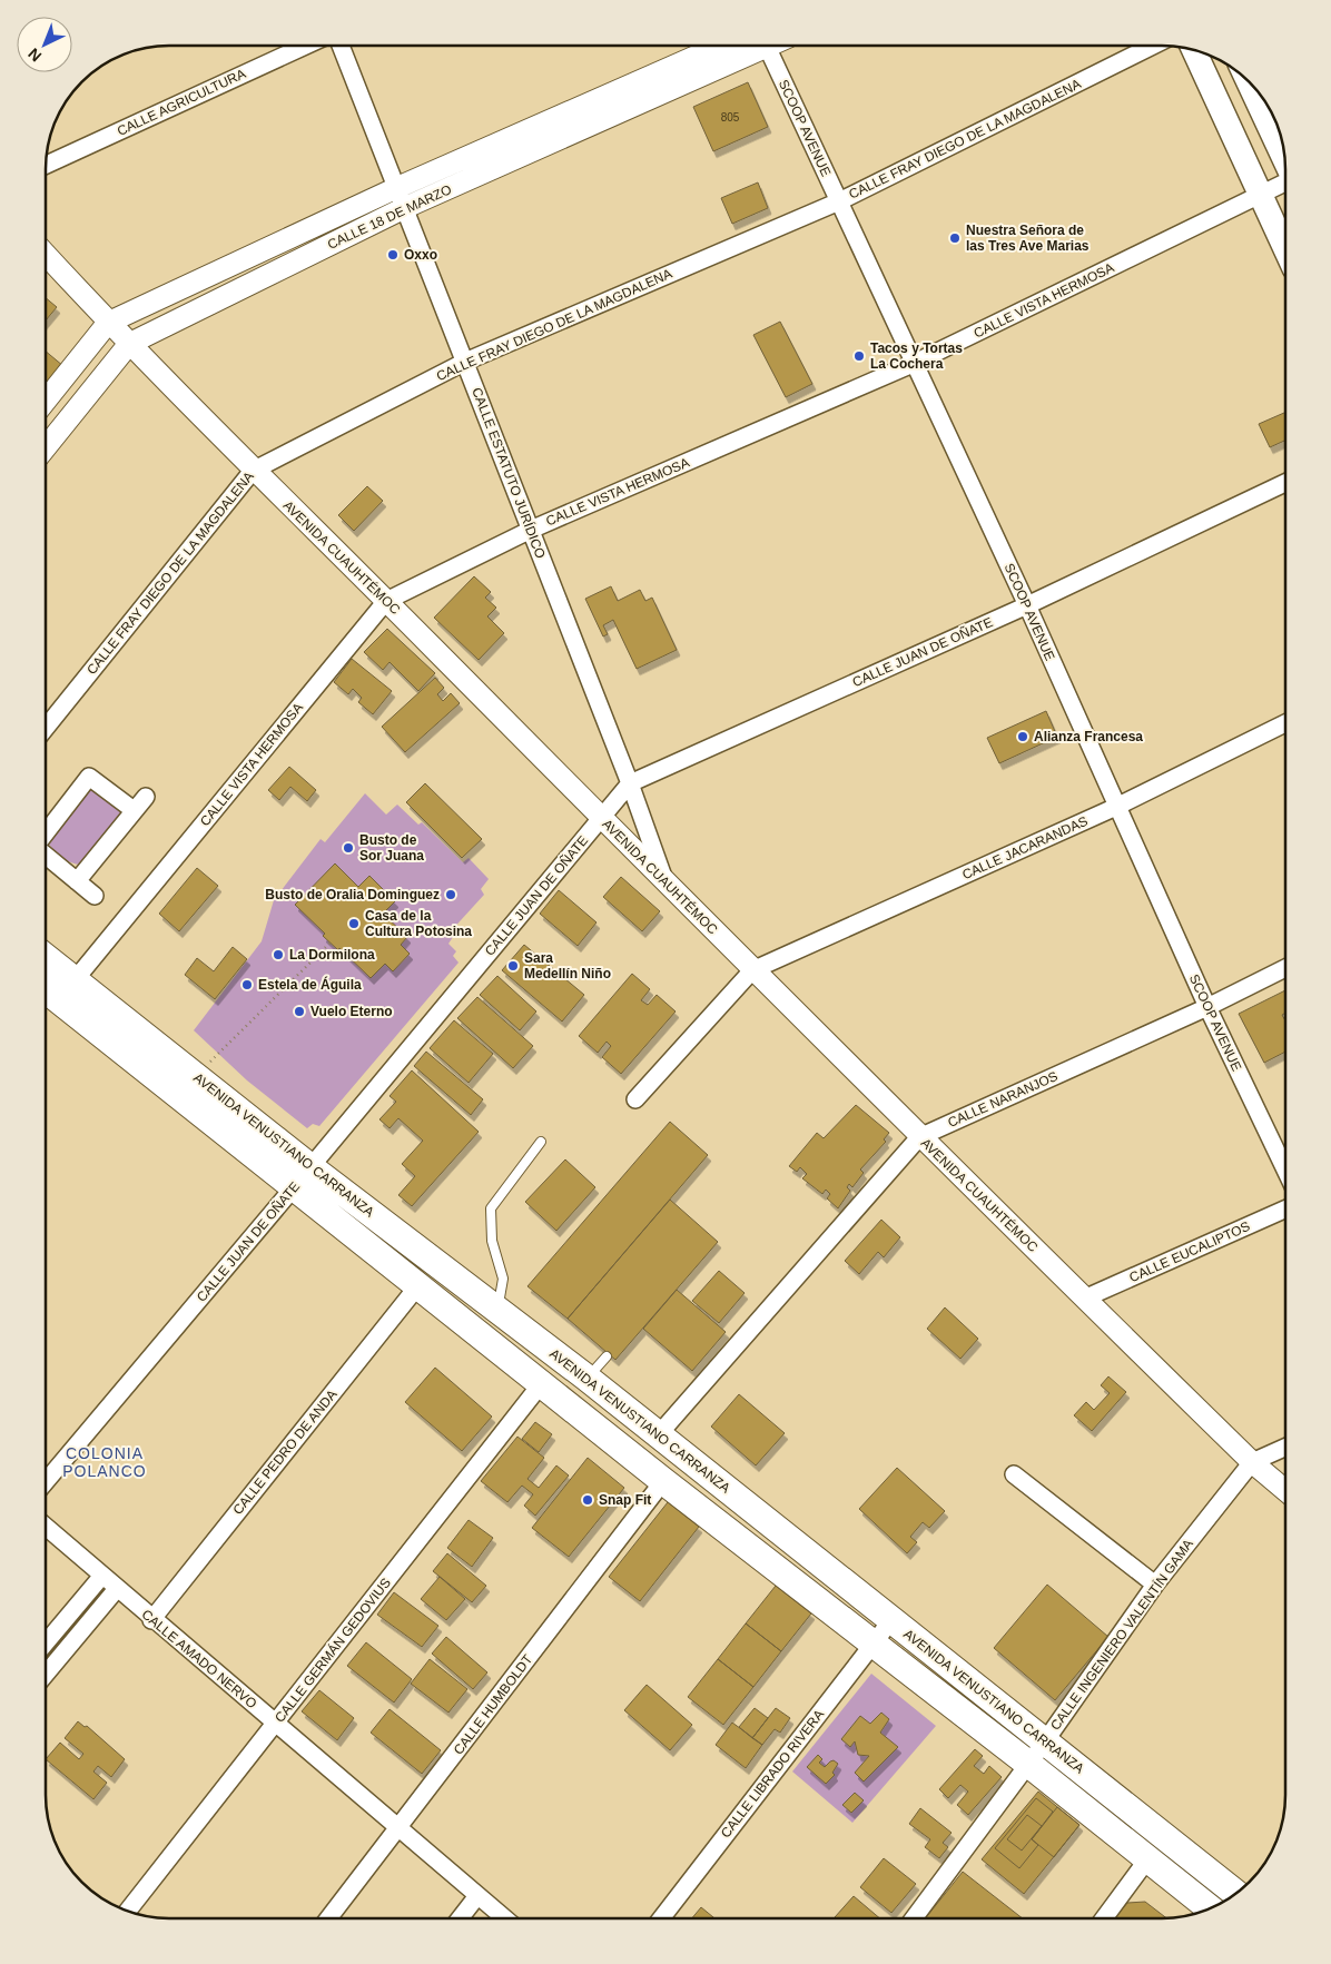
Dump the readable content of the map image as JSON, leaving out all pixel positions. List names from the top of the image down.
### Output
{
  "streets": {
    "main road": ["AVENIDA VENUSTIANO CARRANZA"],
    "street": [
      "CALLE AGRICULTURA",
      "SCOOP AVENUE",
      "CALLE FRAY DIEGO DE LA MAGDALENA",
      "CALLE 18 DE MARZO",
      "CALLE VISTA HERMOSA",
      "CALLE ESTATUTO JURÍDICO",
      "AVENIDA CUAUHTÉMOC",
      "CALLE JUAN DE OÑATE",
      "CALLE JACARANDAS",
      "CALLE NARANJOS",
      "CALLE EUCALIPTOS",
      "CALLE PEDRO DE ANDA",
      "CALLE INGENIERO VALENTÍN GAMA",
      "CALLE GERMÁN GEDOVIUS",
      "CALLE AMADO NERVO",
      "CALLE HUMBOLDT",
      "CALLE LIBRADO RIVERA"
    ]
  },
  "crossings": [
    ["SCOOP AVENUE", "CALLE FRAY DIEGO DE LA MAGDALENA"],
    ["SCOOP AVENUE", "CALLE VISTA HERMOSA"],
    ["SCOOP AVENUE", "CALLE JUAN DE OÑATE"],
    ["SCOOP AVENUE", "CALLE JACARANDAS"],
    ["SCOOP AVENUE", "CALLE NARANJOS"],
    ["CALLE FRAY DIEGO DE LA MAGDALENA", "CALLE ESTATUTO JURÍDICO"],
    ["CALLE FRAY DIEGO DE LA MAGDALENA", "AVENIDA CUAUHTÉMOC"],
    ["CALLE 18 DE MARZO", "CALLE ESTATUTO JURÍDICO"],
    ["CALLE 18 DE MARZO", "AVENIDA CUAUHTÉMOC"],
    ["CALLE VISTA HERMOSA", "CALLE ESTATUTO JURÍDICO"],
    ["CALLE VISTA HERMOSA", "AVENIDA CUAUHTÉMOC"],
    ["CALLE VISTA HERMOSA", "AVENIDA VENUSTIANO CARRANZA"],
    ["CALLE ESTATUTO JURÍDICO", "AVENIDA CUAUHTÉMOC"],
    ["CALLE ESTATUTO JURÍDICO", "CALLE JUAN DE OÑATE"],
    ["AVENIDA CUAUHTÉMOC", "CALLE JUAN DE OÑATE"],
    ["AVENIDA CUAUHTÉMOC", "CALLE JACARANDAS"],
    ["AVENIDA CUAUHTÉMOC", "CALLE NARANJOS"],
    ["AVENIDA CUAUHTÉMOC", "CALLE EUCALIPTOS"],
    ["AVENIDA CUAUHTÉMOC", "CALLE INGENIERO VALENTÍN GAMA"],
    ["CALLE JUAN DE OÑATE", "AVENIDA VENUSTIANO CARRANZA"],
    ["CALLE NARANJOS", "AVENIDA VENUSTIANO CARRANZA"],
    ["AVENIDA VENUSTIANO CARRANZA", "CALLE PEDRO DE ANDA"],
    ["AVENIDA VENUSTIANO CARRANZA", "CALLE INGENIERO VALENTÍN GAMA"],
    ["AVENIDA VENUSTIANO CARRANZA", "CALLE GERMÁN GEDOVIUS"],
    ["AVENIDA VENUSTIANO CARRANZA", "CALLE HUMBOLDT"],
    ["AVENIDA VENUSTIANO CARRANZA", "CALLE LIBRADO RIVERA"],
    ["CALLE PEDRO DE ANDA", "CALLE AMADO NERVO"],
    ["CALLE GERMÁN GEDOVIUS", "CALLE AMADO NERVO"],
    ["CALLE AMADO NERVO", "CALLE HUMBOLDT"]
  ],
  "districts": ["COLONIA POLANCO"],
  "places": [
    "Nuestra Señora de las Tres Ave Marias",
    "Oxxo",
    "Tacos y Tortas La Cochera",
    "Alianza Francesa",
    "Busto de Sor Juana",
    "Busto de Oralia Dominguez",
    "Casa de la Cultura Potosina",
    "La Dormilona",
    "Sara Medellín Niño",
    "Estela de Águila",
    "Vuelo Eterno",
    "Snap Fit"
  ],
  "house_numbers": ["805"],
  "north": "bottom left"
}
